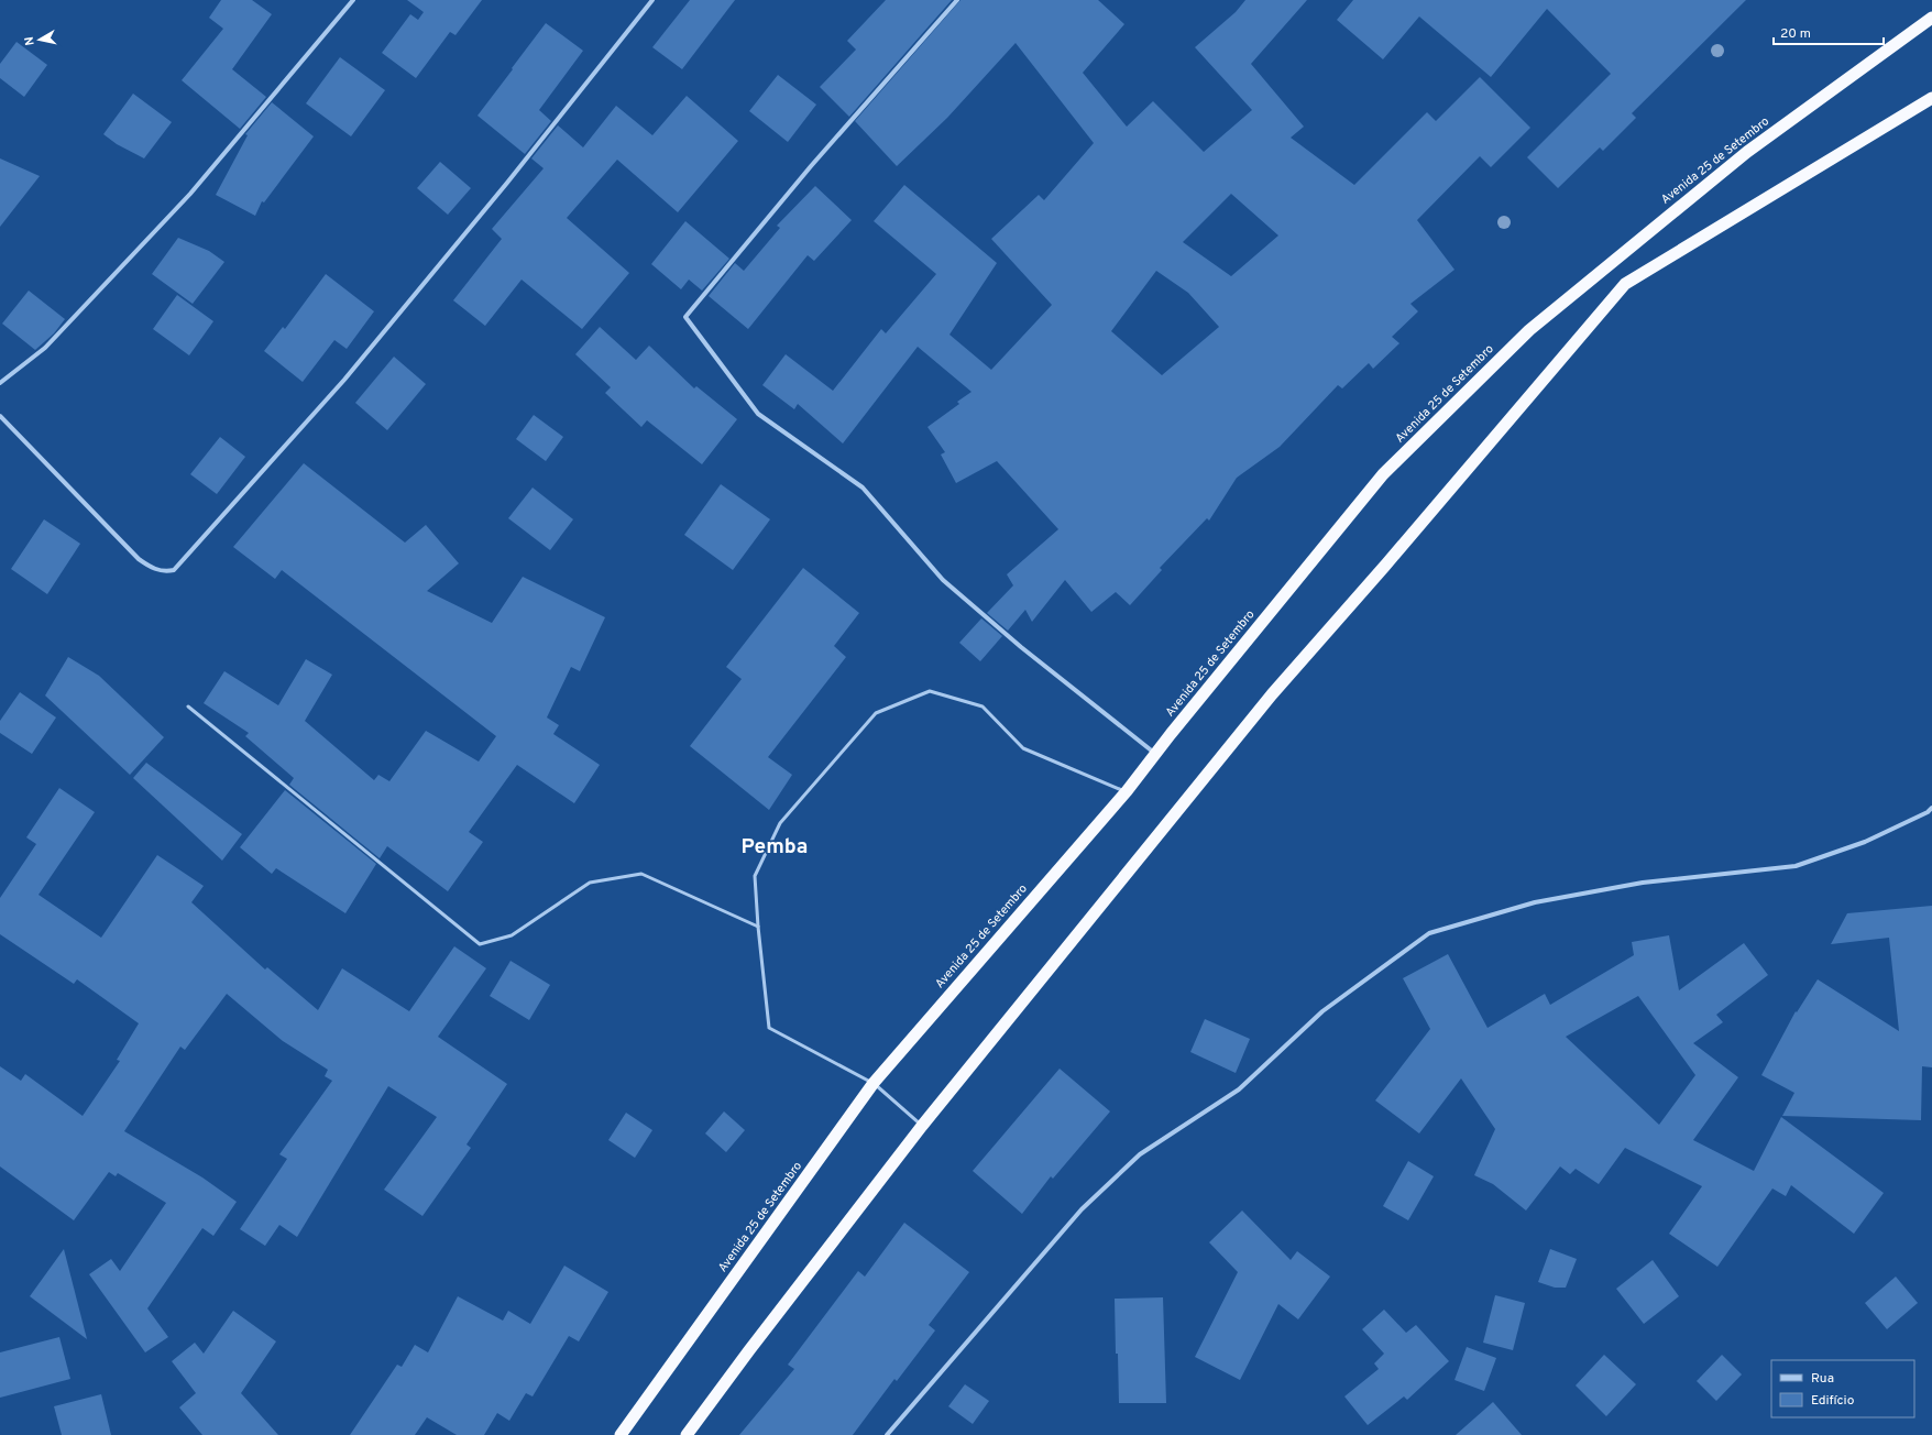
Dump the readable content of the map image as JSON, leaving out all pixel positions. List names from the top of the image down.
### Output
{
  "streets": {
    "highway": ["Avenida 25 de Setembro"]
  },
  "districts": ["Pemba"],
  "legend": ["Rua", "Edifício"],
  "scale_bar": "20 m",
  "north": "left"
}
